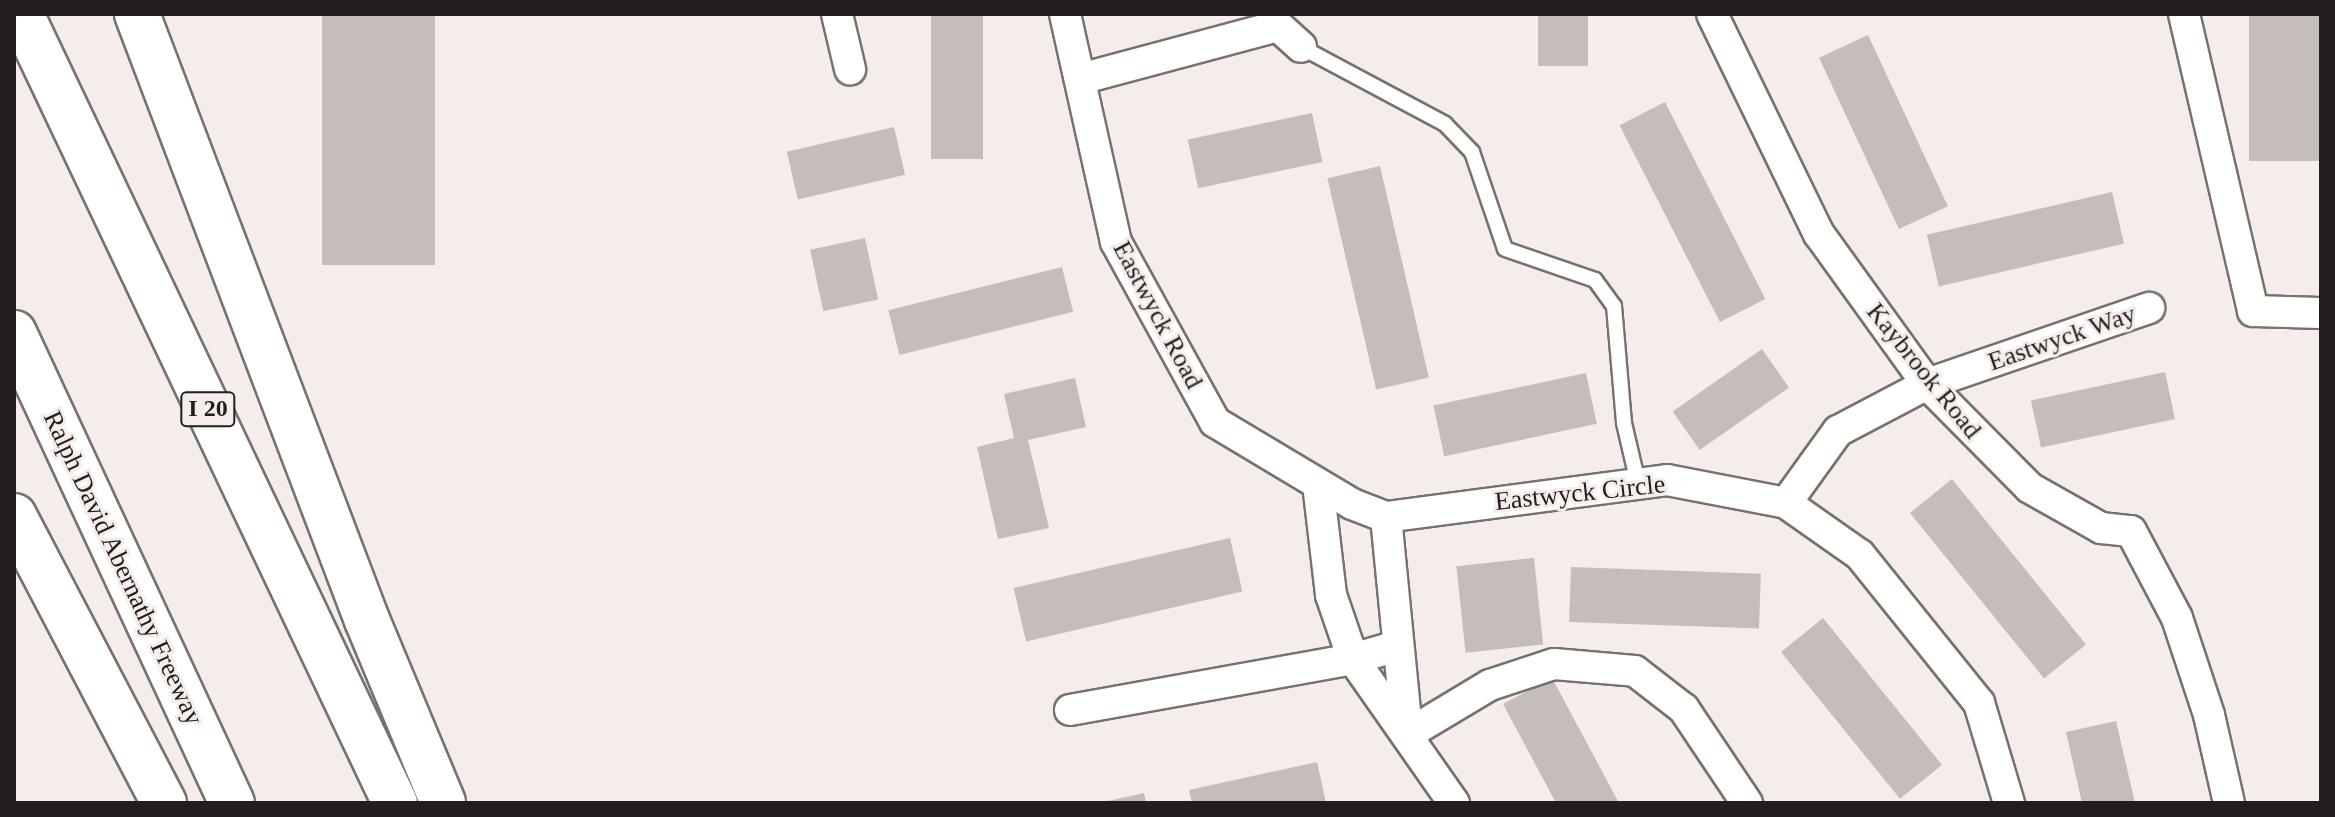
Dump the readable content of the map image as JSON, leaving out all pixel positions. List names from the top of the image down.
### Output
{
  "streets": {
    "highway": ["I 20", "Ralph David Abernathy Freeway"],
    "street": [
      "Eastwyck Road",
      "Eastwyck Way",
      "Kaybrook Road",
      "Eastwyck Circle"
    ]
  },
  "crossings": [
    ["Eastwyck Road", "Eastwyck Circle"],
    ["Eastwyck Way", "Kaybrook Road"],
    ["Eastwyck Way", "Eastwyck Circle"]
  ]
}
